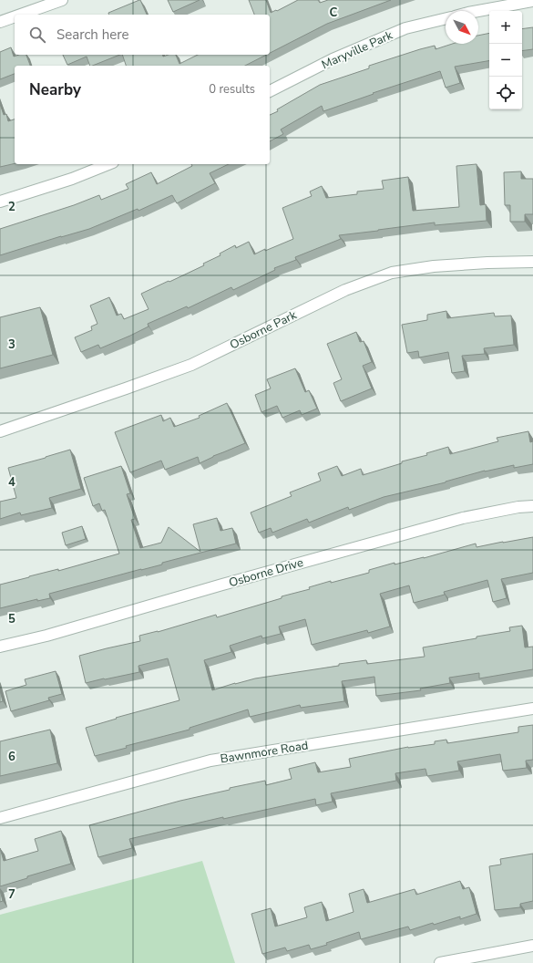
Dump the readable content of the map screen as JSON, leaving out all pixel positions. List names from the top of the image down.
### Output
{
  "streets": {
    "street": [
      "Maryville Park",
      "Osborne Park",
      "Osborne Drive",
      "Bawnmore Road"
    ]
  },
  "north": "bottom right",
  "page": {
    "map_buttons": ["+", "−"],
    "search": "Search here",
    "heading": ["Nearby", "0 results"]
  },
  "grid": {
    "columns": ["C"],
    "rows": [
      "2",
      "3",
      "4",
      "5",
      "6",
      "7"
    ]
  }
}
